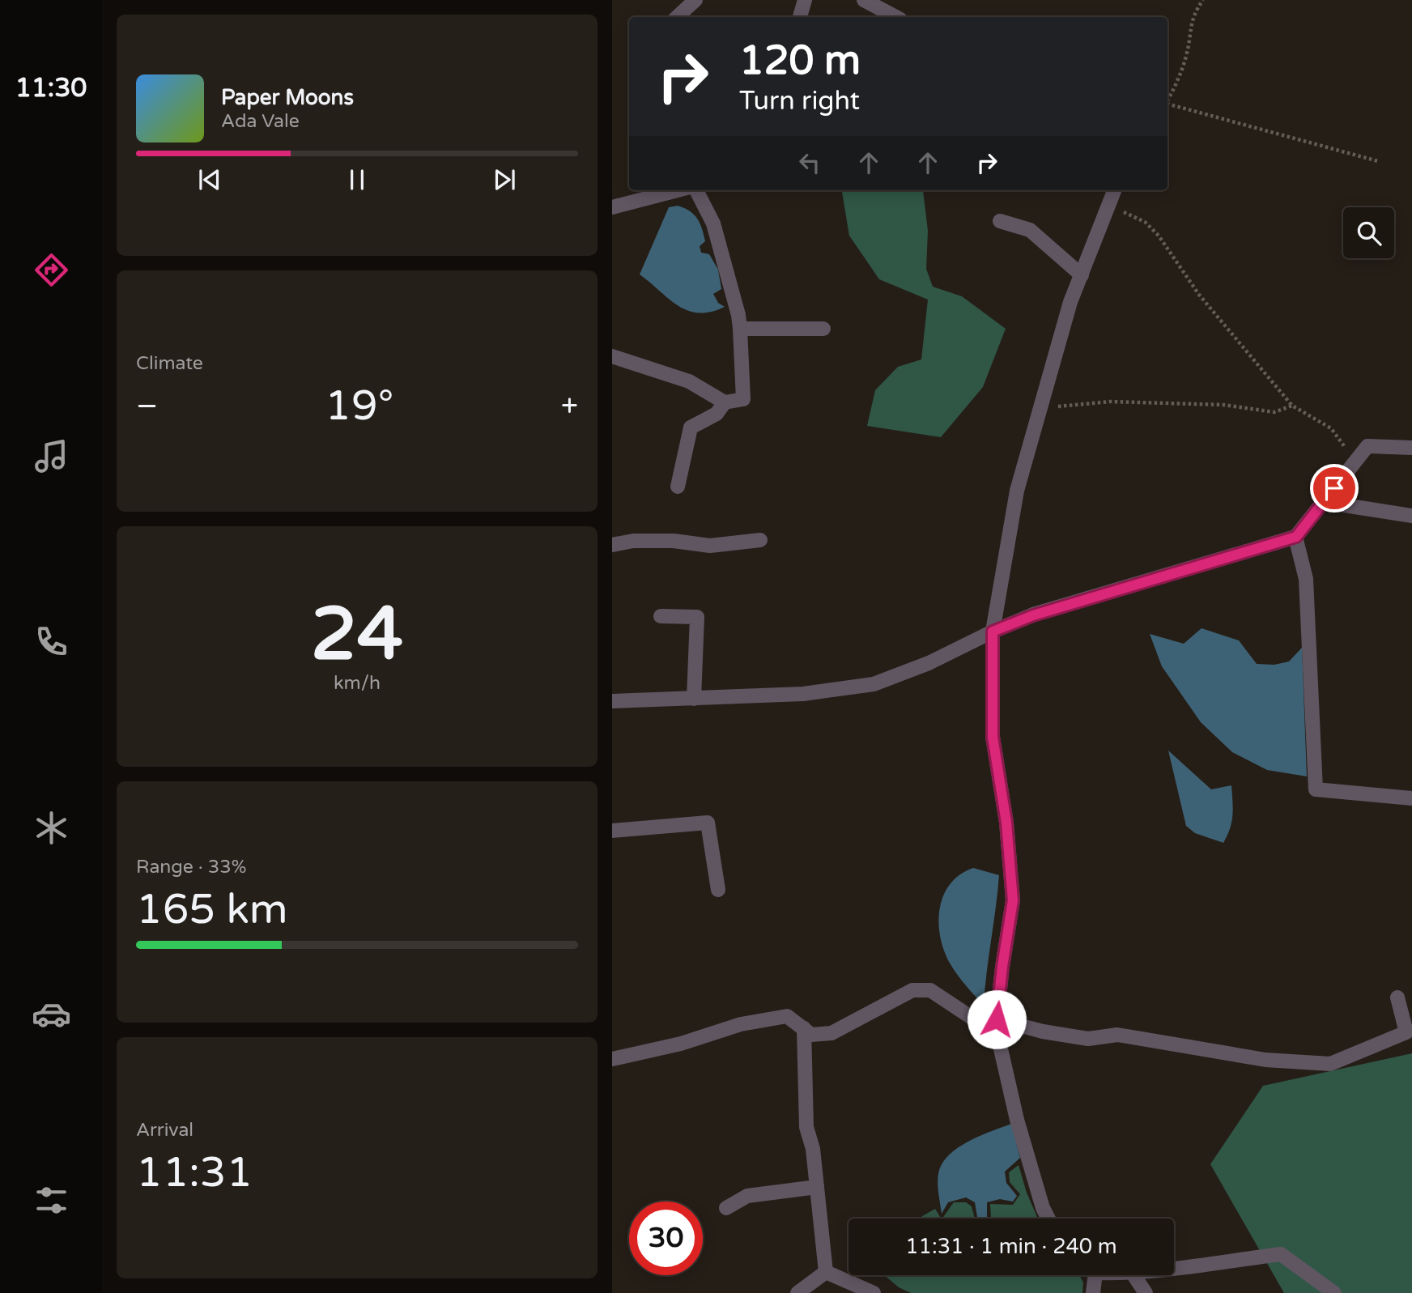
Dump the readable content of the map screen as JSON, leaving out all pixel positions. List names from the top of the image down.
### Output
{
  "page": {
    "tabs": "11:30",
    "turn": ["120 m", "Turn right"],
    "song": ["Paper Moons", "Ada Vale"],
    "tile": [
      "Climate",
      ["24", "km/h"],
      ["Range · 33%", "165 km"],
      ["Arrival", "11:31"]
    ],
    "heat": ["−", "19°", "+"],
    "limit": "30",
    "trip": "11:31 · 1 min · 240 m"
  }
}
